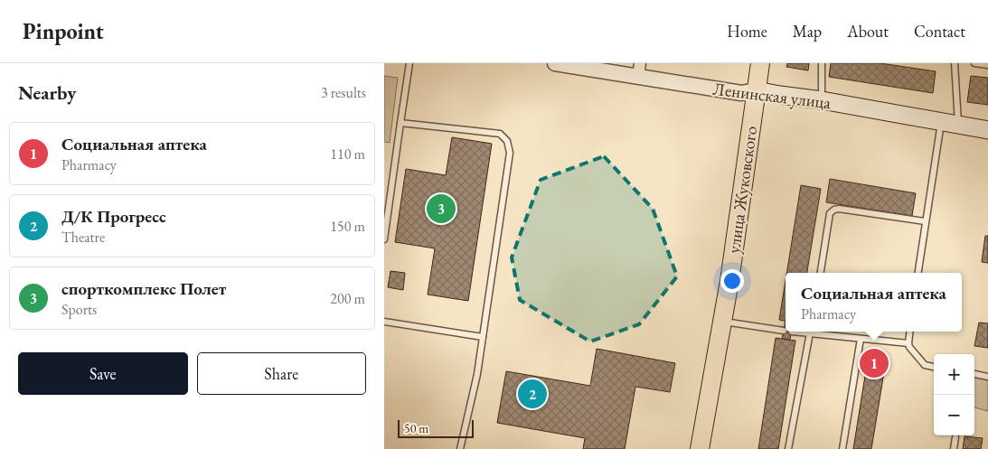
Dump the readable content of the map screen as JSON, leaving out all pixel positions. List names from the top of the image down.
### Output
{
  "streets": {
    "main road": ["Ленинская улица", "улица Жуковского"]
  },
  "crossings": [
    ["Ленинская улица", "улица Жуковского"]
  ],
  "scale_bar": "50 m",
  "page": {
    "header": "Pinpoint",
    "nav": [
      "Home",
      "Map",
      "About",
      "Contact"
    ],
    "heading": ["Nearby", "3 results"],
    "list": [
      {
        "mark": "1",
        "name": "Социальная аптека",
        "note": "Pharmacy",
        "value": "110 m"
      },
      {
        "mark": "2",
        "name": "Д/К Прогресс",
        "note": "Theatre",
        "value": "150 m"
      },
      {
        "mark": "3",
        "name": "спорткомплекс Полет",
        "note": "Sports",
        "value": "200 m"
      }
    ],
    "pins": ["3", "1", "2"],
    "popup": ["Социальная аптека", "Pharmacy"],
    "buttons": ["Save", "Share"],
    "map_buttons": ["+", "−"],
    "scale": "50 m"
  }
}
